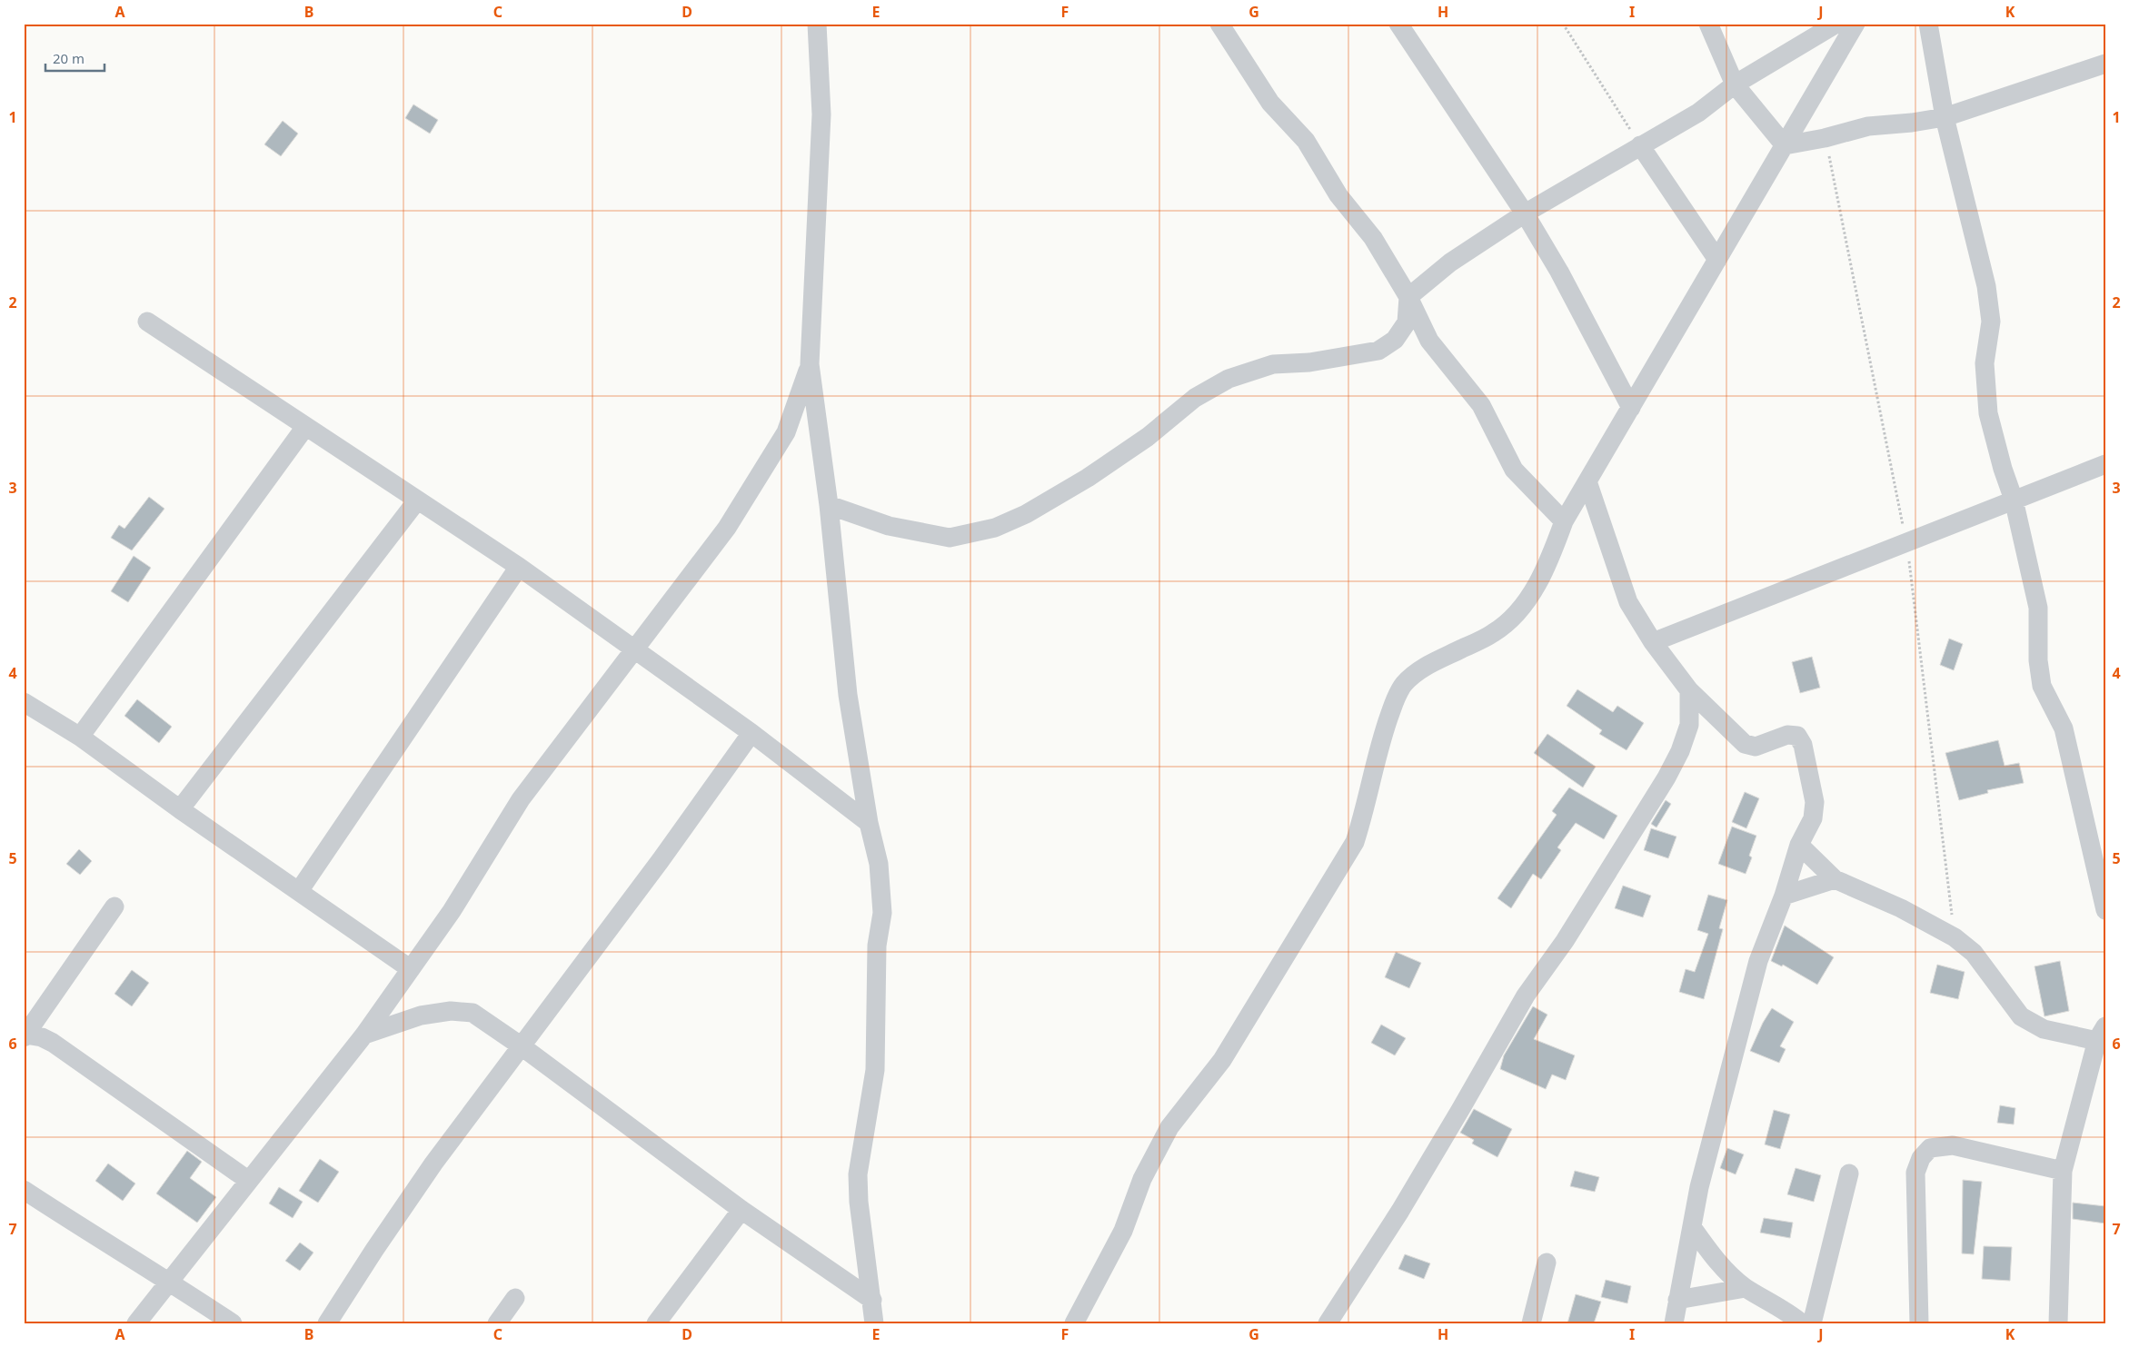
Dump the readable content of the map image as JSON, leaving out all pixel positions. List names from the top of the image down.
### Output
{
  "scale_bar": "20 m",
  "grid": {
    "columns": [
      "A",
      "B",
      "C",
      "D",
      "E",
      "F",
      "G",
      "H",
      "I",
      "J",
      "K"
    ],
    "rows": [
      "1",
      "2",
      "3",
      "4",
      "5",
      "6",
      "7"
    ]
  }
}
